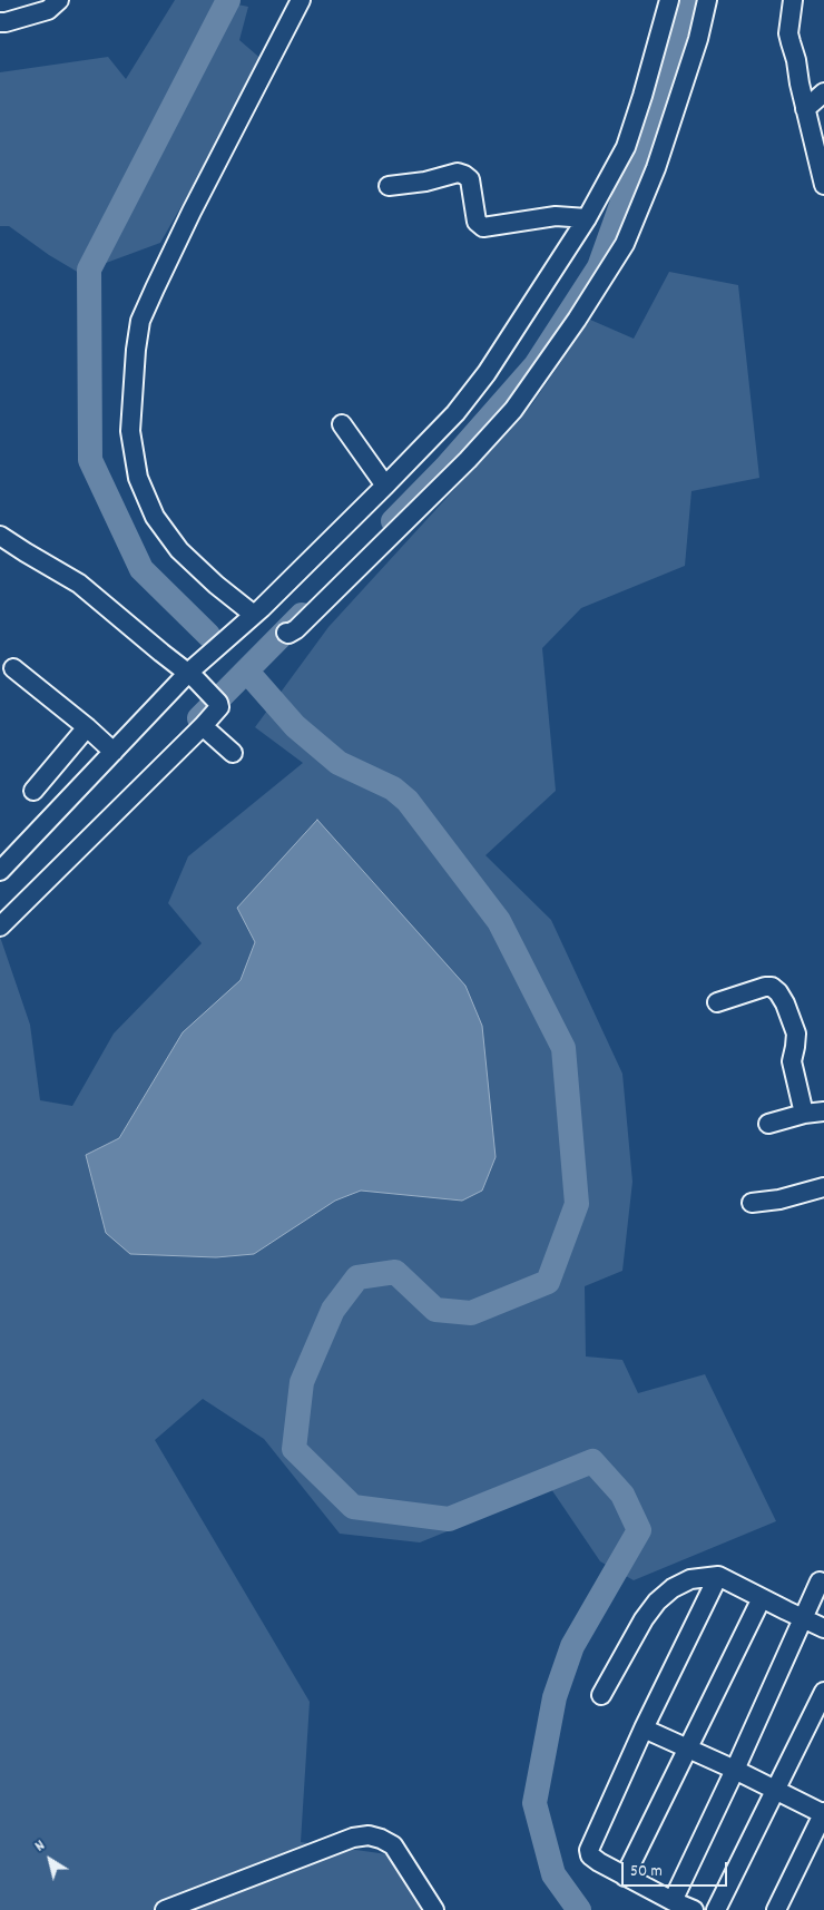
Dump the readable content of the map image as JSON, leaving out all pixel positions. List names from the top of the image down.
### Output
{
  "scale_bar": "50 m",
  "north": "top left"
}
